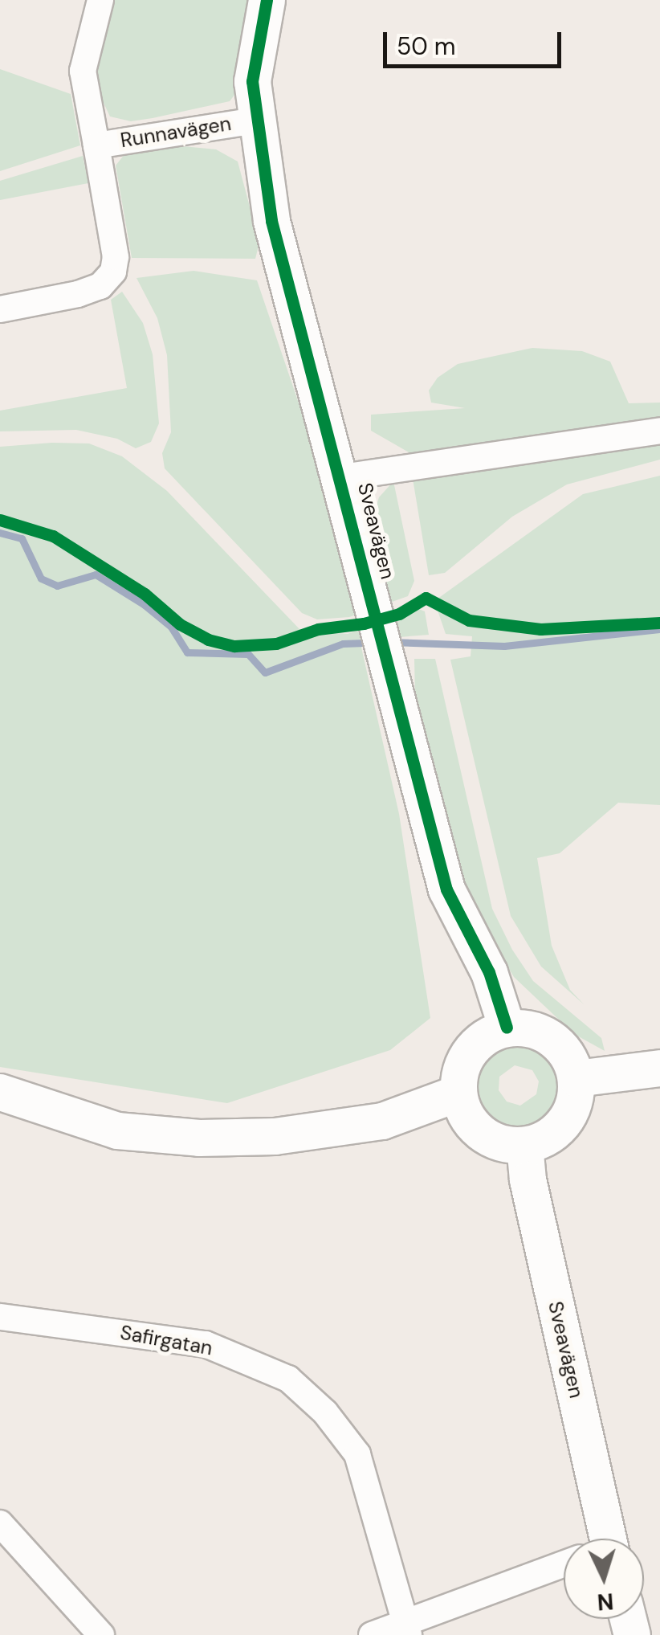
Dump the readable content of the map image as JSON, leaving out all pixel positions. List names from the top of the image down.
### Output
{
  "streets": {
    "street": ["Runnavägen", "Sveavägen", "Safirgatan"]
  },
  "crossings": [
    ["Runnavägen", "Sveavägen"]
  ],
  "scale_bar": "50 m",
  "north": "bottom"
}
